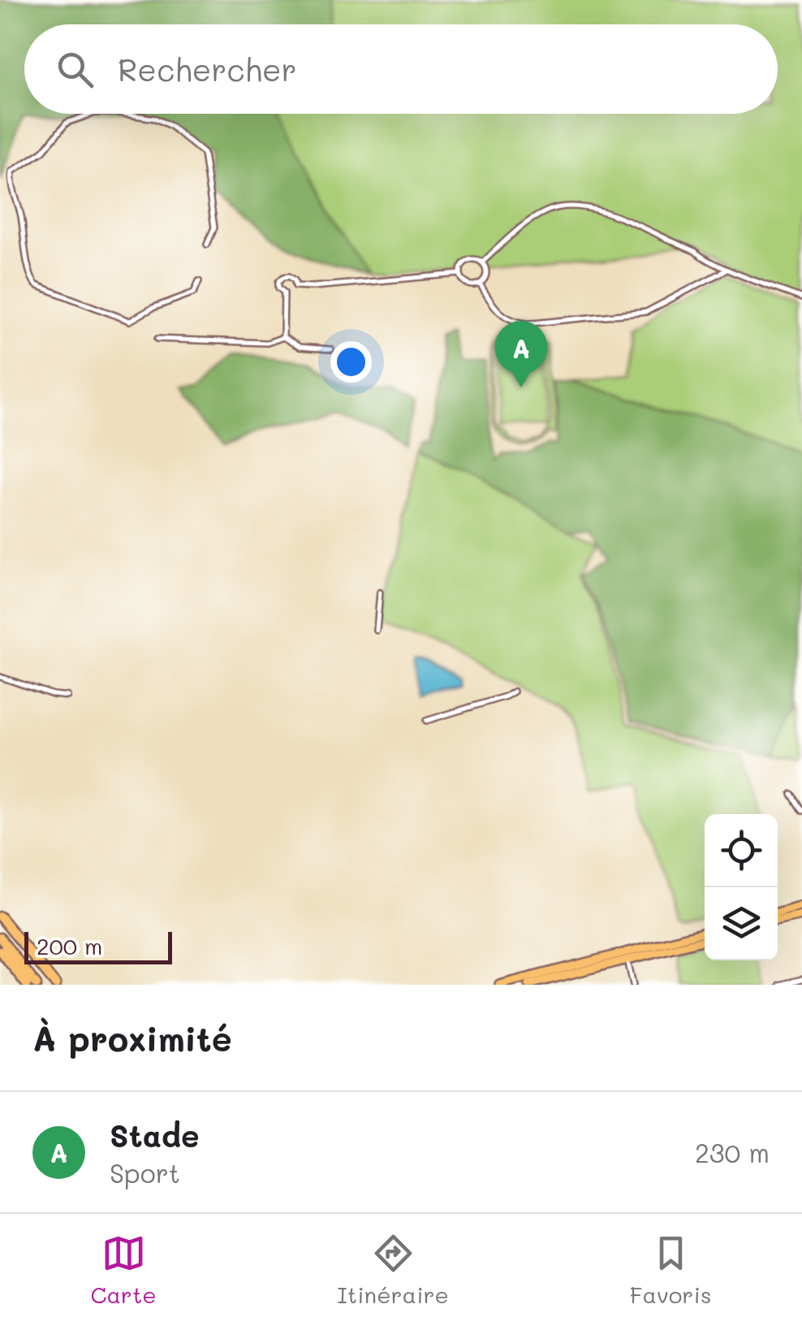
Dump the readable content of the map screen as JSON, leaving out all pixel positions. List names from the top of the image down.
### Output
{
  "scale_bar": "200 m",
  "page": {
    "search": "Rechercher",
    "pins": "A",
    "scale": "200 m",
    "heading": "À proximité",
    "list": [
      {
        "mark": "A",
        "name": "Stade",
        "note": "Sport",
        "value": "230 m"
      }
    ],
    "nav": ["Carte", "Itinéraire", "Favoris"]
  }
}
